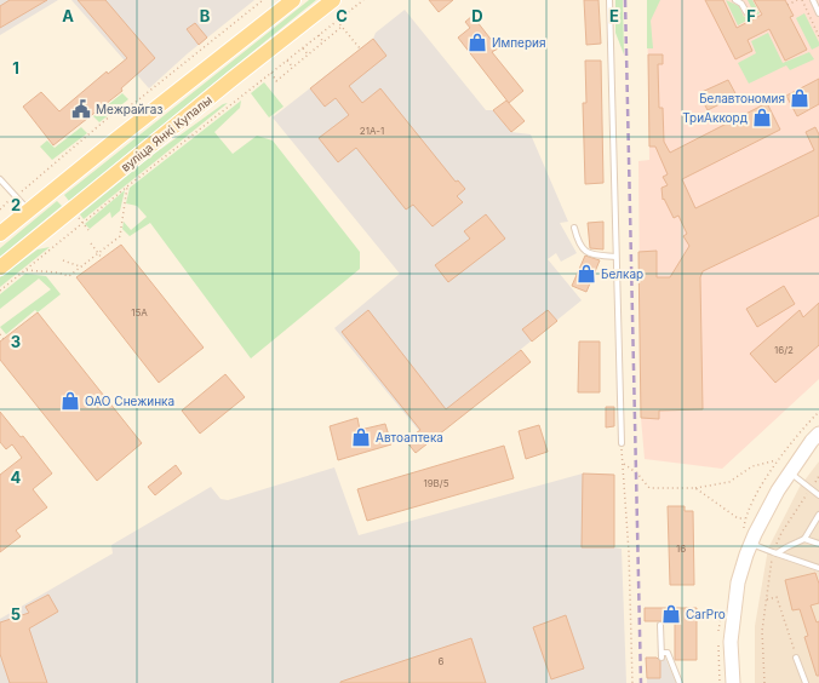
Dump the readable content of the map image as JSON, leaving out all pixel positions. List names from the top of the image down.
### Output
{
  "streets": {
    "main road": ["вуліца Янкі Купалы"]
  },
  "places": {
    "shop": [
      "Империя",
      "Белавтономия",
      "ТриАккорд",
      "Белкар",
      "ОАО Снежинка",
      "Автоаптека",
      "CarPro"
    ],
    "public building": ["Межрайгаз"]
  },
  "house_numbers": [
    "21А-1",
    "15А",
    "16/2",
    "19В/5",
    "16",
    "6"
  ],
  "grid": {
    "columns": [
      "A",
      "B",
      "C",
      "D",
      "E",
      "F"
    ],
    "rows": [
      "1",
      "2",
      "3",
      "4",
      "5"
    ]
  }
}
